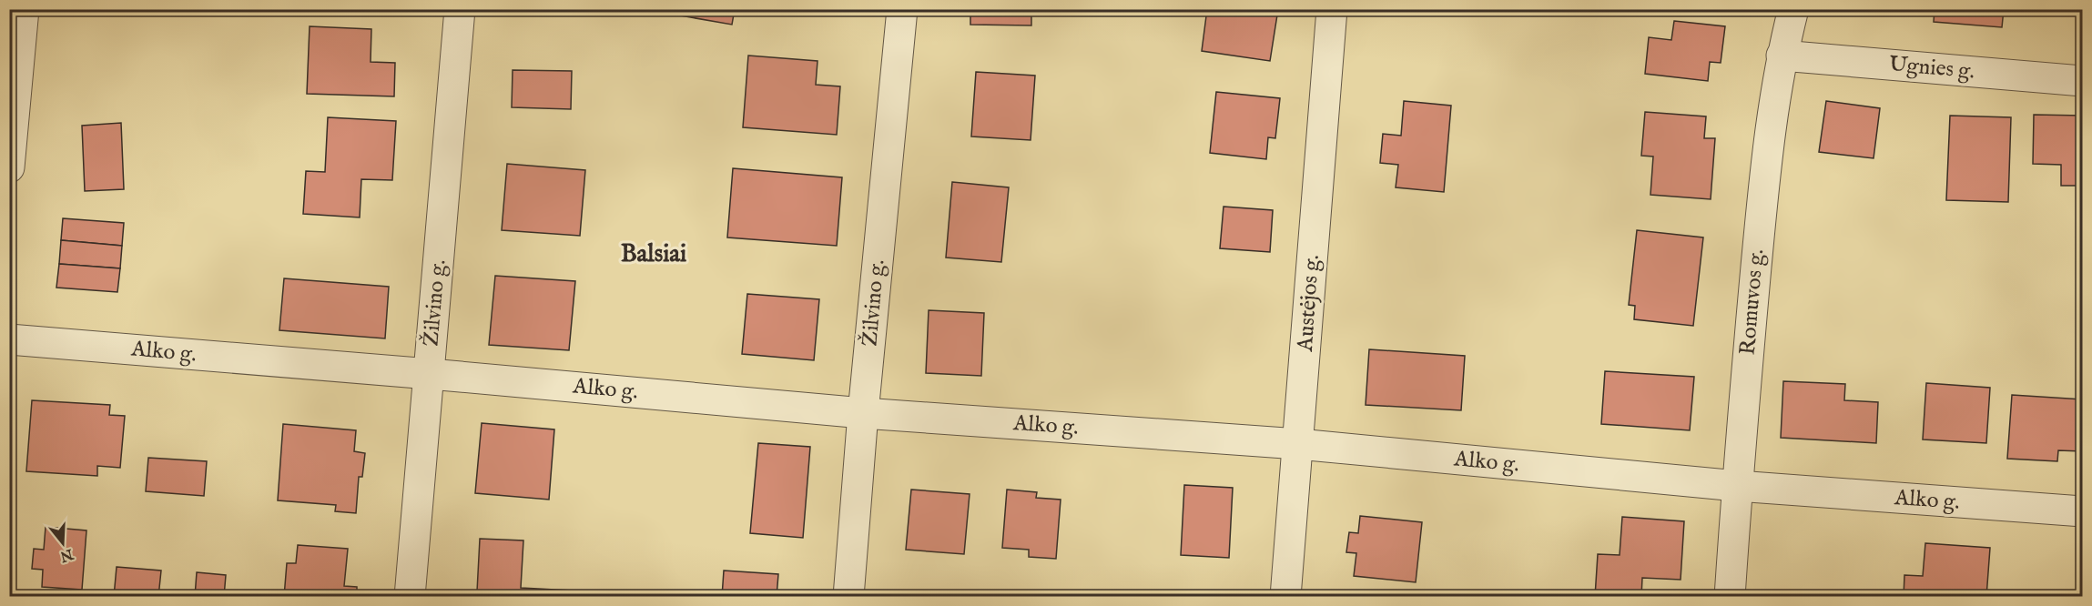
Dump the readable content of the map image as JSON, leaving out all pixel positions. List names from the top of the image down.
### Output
{
  "streets": {
    "street": [
      "Ugnies g.",
      "Romuvos g.",
      "Žilvino g.",
      "Austėjos g.",
      "Alko g."
    ]
  },
  "crossings": [
    ["Ugnies g.", "Romuvos g."],
    ["Romuvos g.", "Alko g."],
    ["Žilvino g.", "Alko g."],
    ["Austėjos g.", "Alko g."]
  ],
  "districts": ["Balsiai"],
  "north": "bottom"
}
